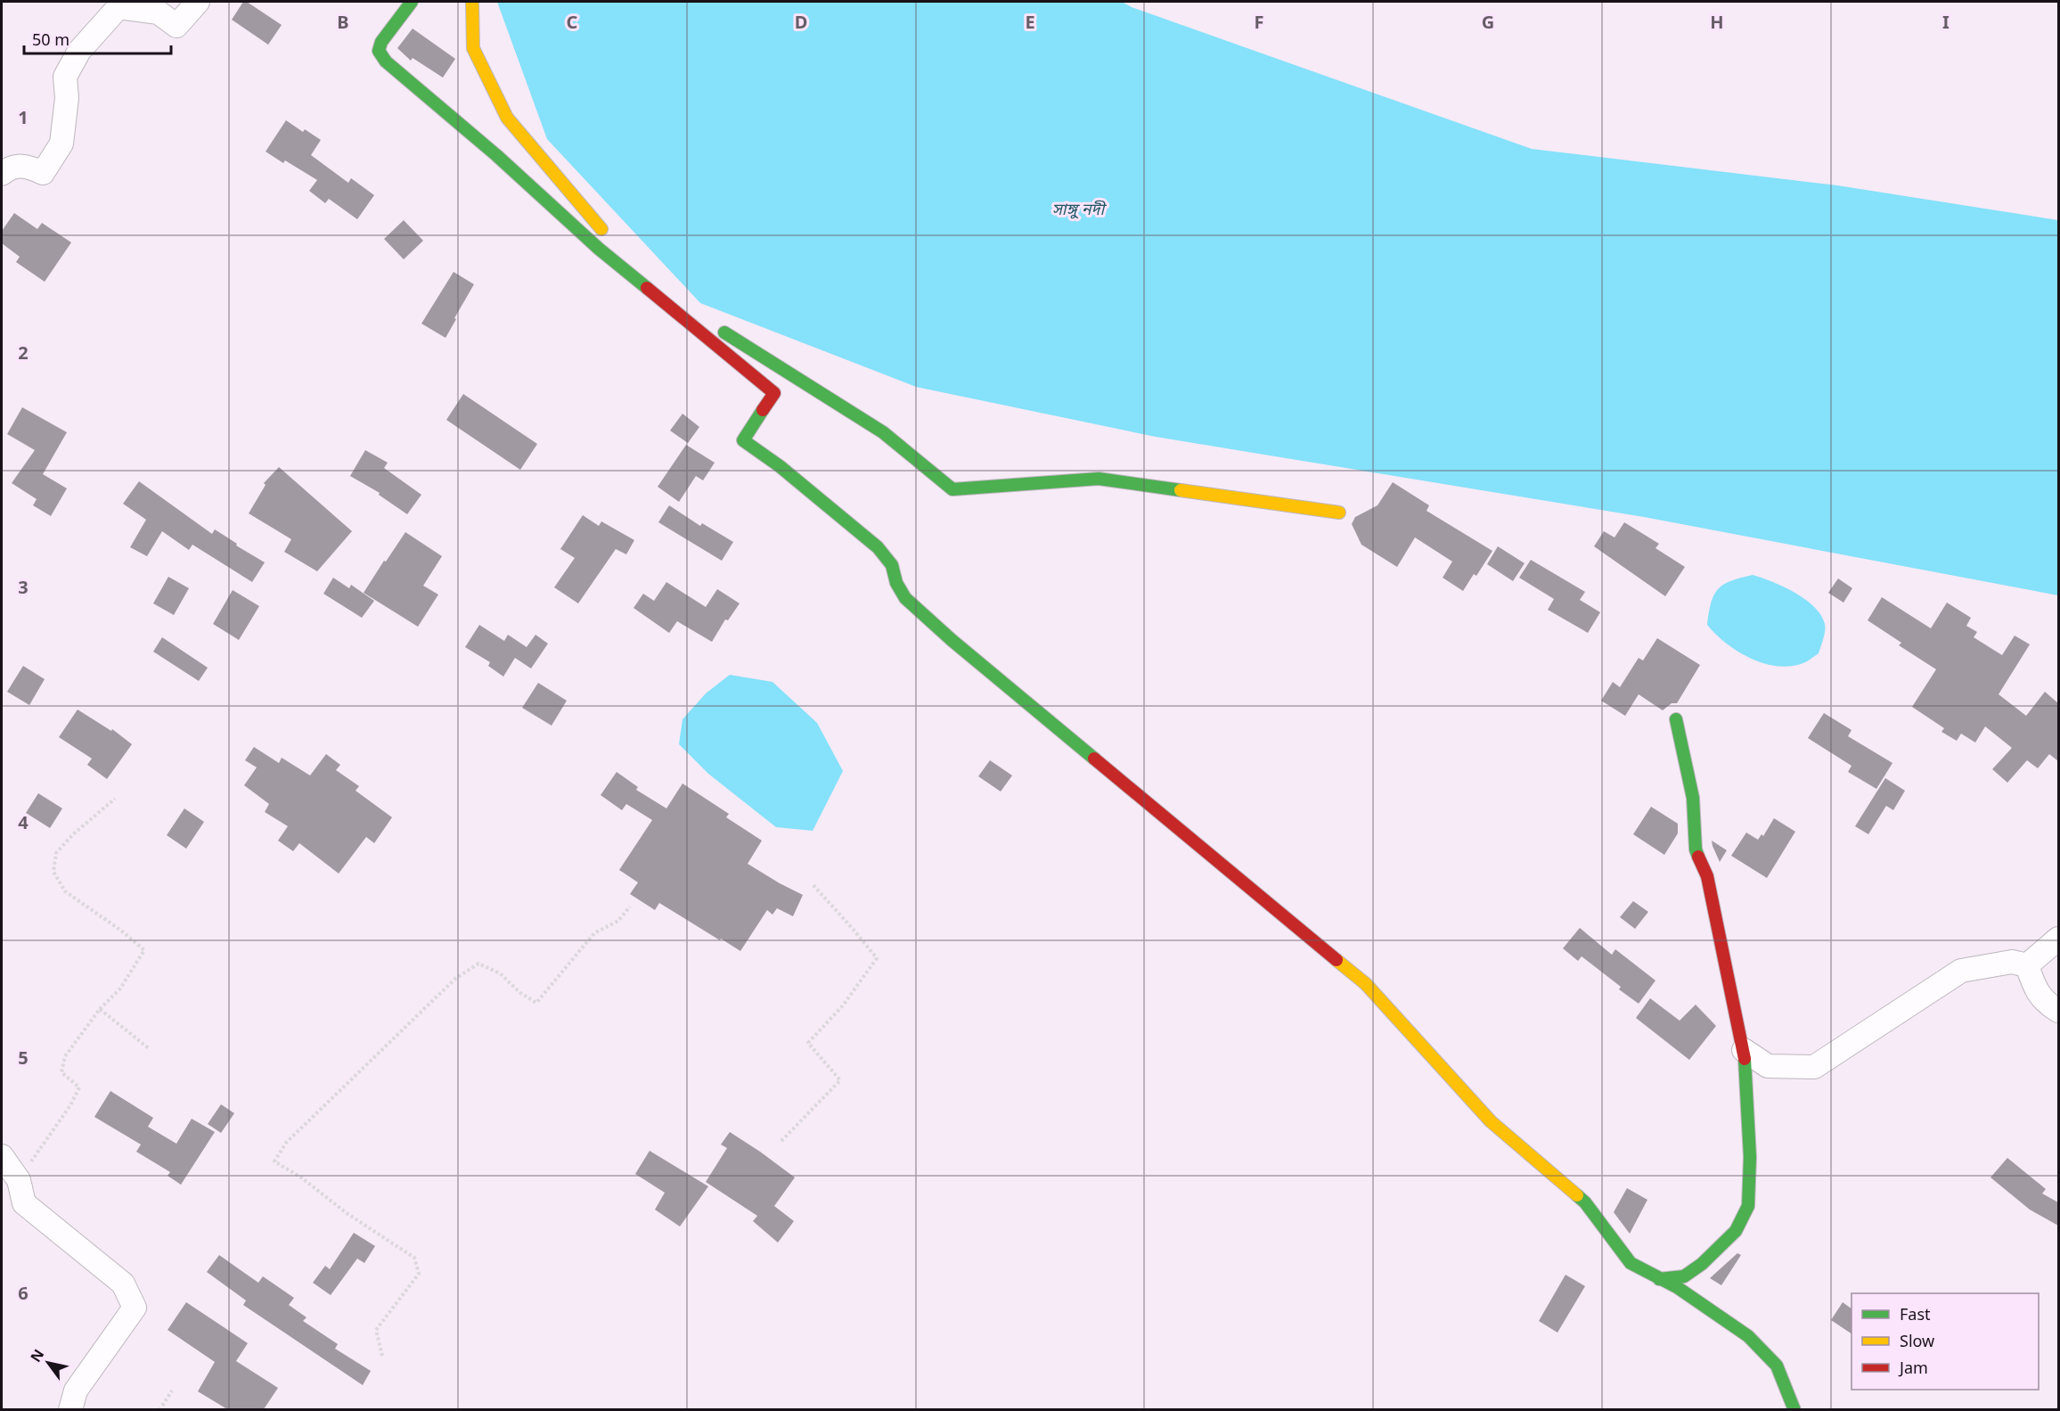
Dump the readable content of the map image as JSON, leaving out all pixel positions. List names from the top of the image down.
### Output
{
  "water": ["সাঙ্গু নদী"],
  "legend": ["Fast", "Slow", "Jam"],
  "scale_bar": "50 m",
  "north": "top left",
  "grid": {
    "columns": [
      "B",
      "C",
      "D",
      "E",
      "F",
      "G",
      "H",
      "I"
    ],
    "rows": [
      "1",
      "2",
      "3",
      "4",
      "5",
      "6"
    ]
  }
}
